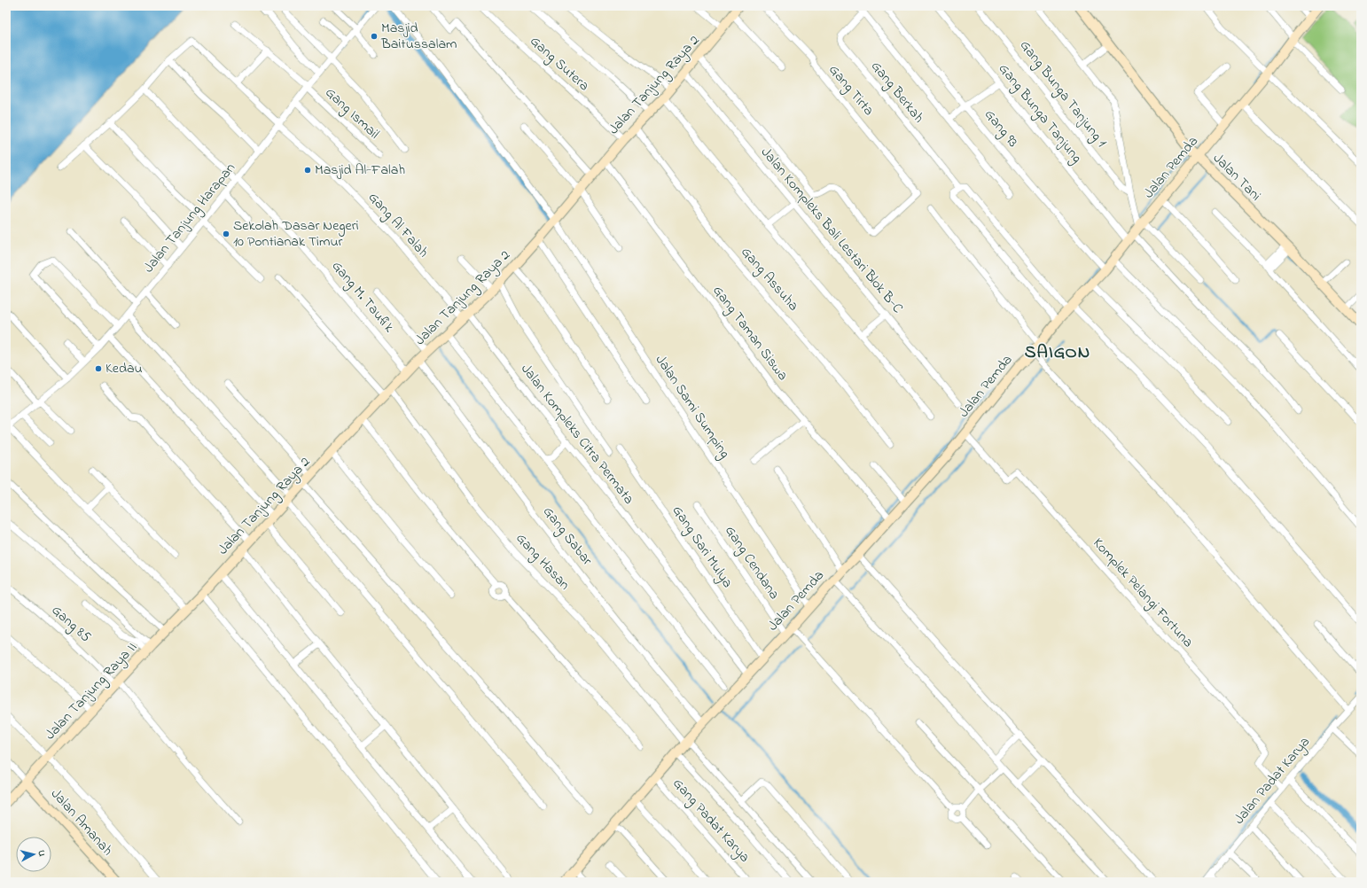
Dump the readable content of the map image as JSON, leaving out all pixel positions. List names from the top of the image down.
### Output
{
  "streets": {
    "street": [
      "Gang Sutera",
      "Jalan Tanjung Raya 2",
      "Gang Tirta",
      "Gang Berkah",
      "Gang Bunga Tanjung 1",
      "Gang Ismail",
      "Gang Bunga Tanjung",
      "Gang 93",
      "Jalan Pemda",
      "Jalan Tani",
      "Jalan Tanjung Harapan",
      "Gang Al Falah",
      "Jalan Kompleks Bali Lestari Blok B-C",
      "Gang Assuha",
      "Gang M. Taufik",
      "Gang Taman Siswa",
      "Jalan Sami Sumping",
      "Jalan Kompleks Citra Permata",
      "Gang Sabar",
      "Gang Sari Mulya",
      "Gang Hasan",
      "Gang Cendana",
      "Komplek Pelangi Fortuna",
      "Gang 85",
      "Jalan Tanjung Raya II",
      "Jalan Padat Karya",
      "Gang Padat Karya",
      "Jalan Amanah"
    ]
  },
  "crossings": [
    ["Gang Sutera", "Jalan Tanjung Raya 2"],
    ["Jalan Tanjung Raya 2", "Gang Tirta"],
    ["Jalan Tanjung Raya 2", "Gang Al Falah"],
    ["Jalan Tanjung Raya 2", "Jalan Kompleks Bali Lestari Blok B-C"],
    ["Jalan Tanjung Raya 2", "Gang Assuha"],
    ["Jalan Tanjung Raya 2", "Gang M. Taufik"],
    ["Jalan Tanjung Raya 2", "Gang Taman Siswa"],
    ["Jalan Tanjung Raya 2", "Jalan Sami Sumping"],
    ["Jalan Tanjung Raya 2", "Jalan Kompleks Citra Permata"],
    ["Jalan Tanjung Raya 2", "Gang Sabar"],
    ["Jalan Tanjung Raya 2", "Gang Hasan"],
    ["Jalan Tanjung Raya 2", "Jalan Tanjung Raya II"],
    ["Gang Berkah", "Jalan Pemda"],
    ["Gang Ismail", "Jalan Tanjung Harapan"],
    ["Gang Bunga Tanjung", "Jalan Pemda"],
    ["Gang 93", "Jalan Pemda"],
    ["Jalan Pemda", "Jalan Tani"],
    ["Jalan Pemda", "Gang Taman Siswa"],
    ["Jalan Pemda", "Jalan Sami Sumping"],
    ["Jalan Pemda", "Jalan Kompleks Citra Permata"],
    ["Jalan Pemda", "Gang Sabar"],
    ["Jalan Pemda", "Gang Sari Mulya"],
    ["Jalan Pemda", "Gang Hasan"],
    ["Jalan Pemda", "Gang Cendana"],
    ["Jalan Pemda", "Komplek Pelangi Fortuna"],
    ["Jalan Pemda", "Gang Padat Karya"],
    ["Jalan Tanjung Harapan", "Gang Al Falah"],
    ["Jalan Tanjung Harapan", "Gang M. Taufik"],
    ["Gang Al Falah", "Jalan Kompleks Citra Permata"],
    ["Komplek Pelangi Fortuna", "Jalan Padat Karya"],
    ["Gang 85", "Jalan Tanjung Raya II"],
    ["Jalan Tanjung Raya II", "Jalan Amanah"]
  ],
  "districts": ["SAIGON"],
  "places": [
    "Masjid Baitussalam",
    "Masjid Al-Falah",
    "Sekolah Dasar Negeri 10 Pontianak Timur",
    "Kedau"
  ],
  "north": "right"
}
